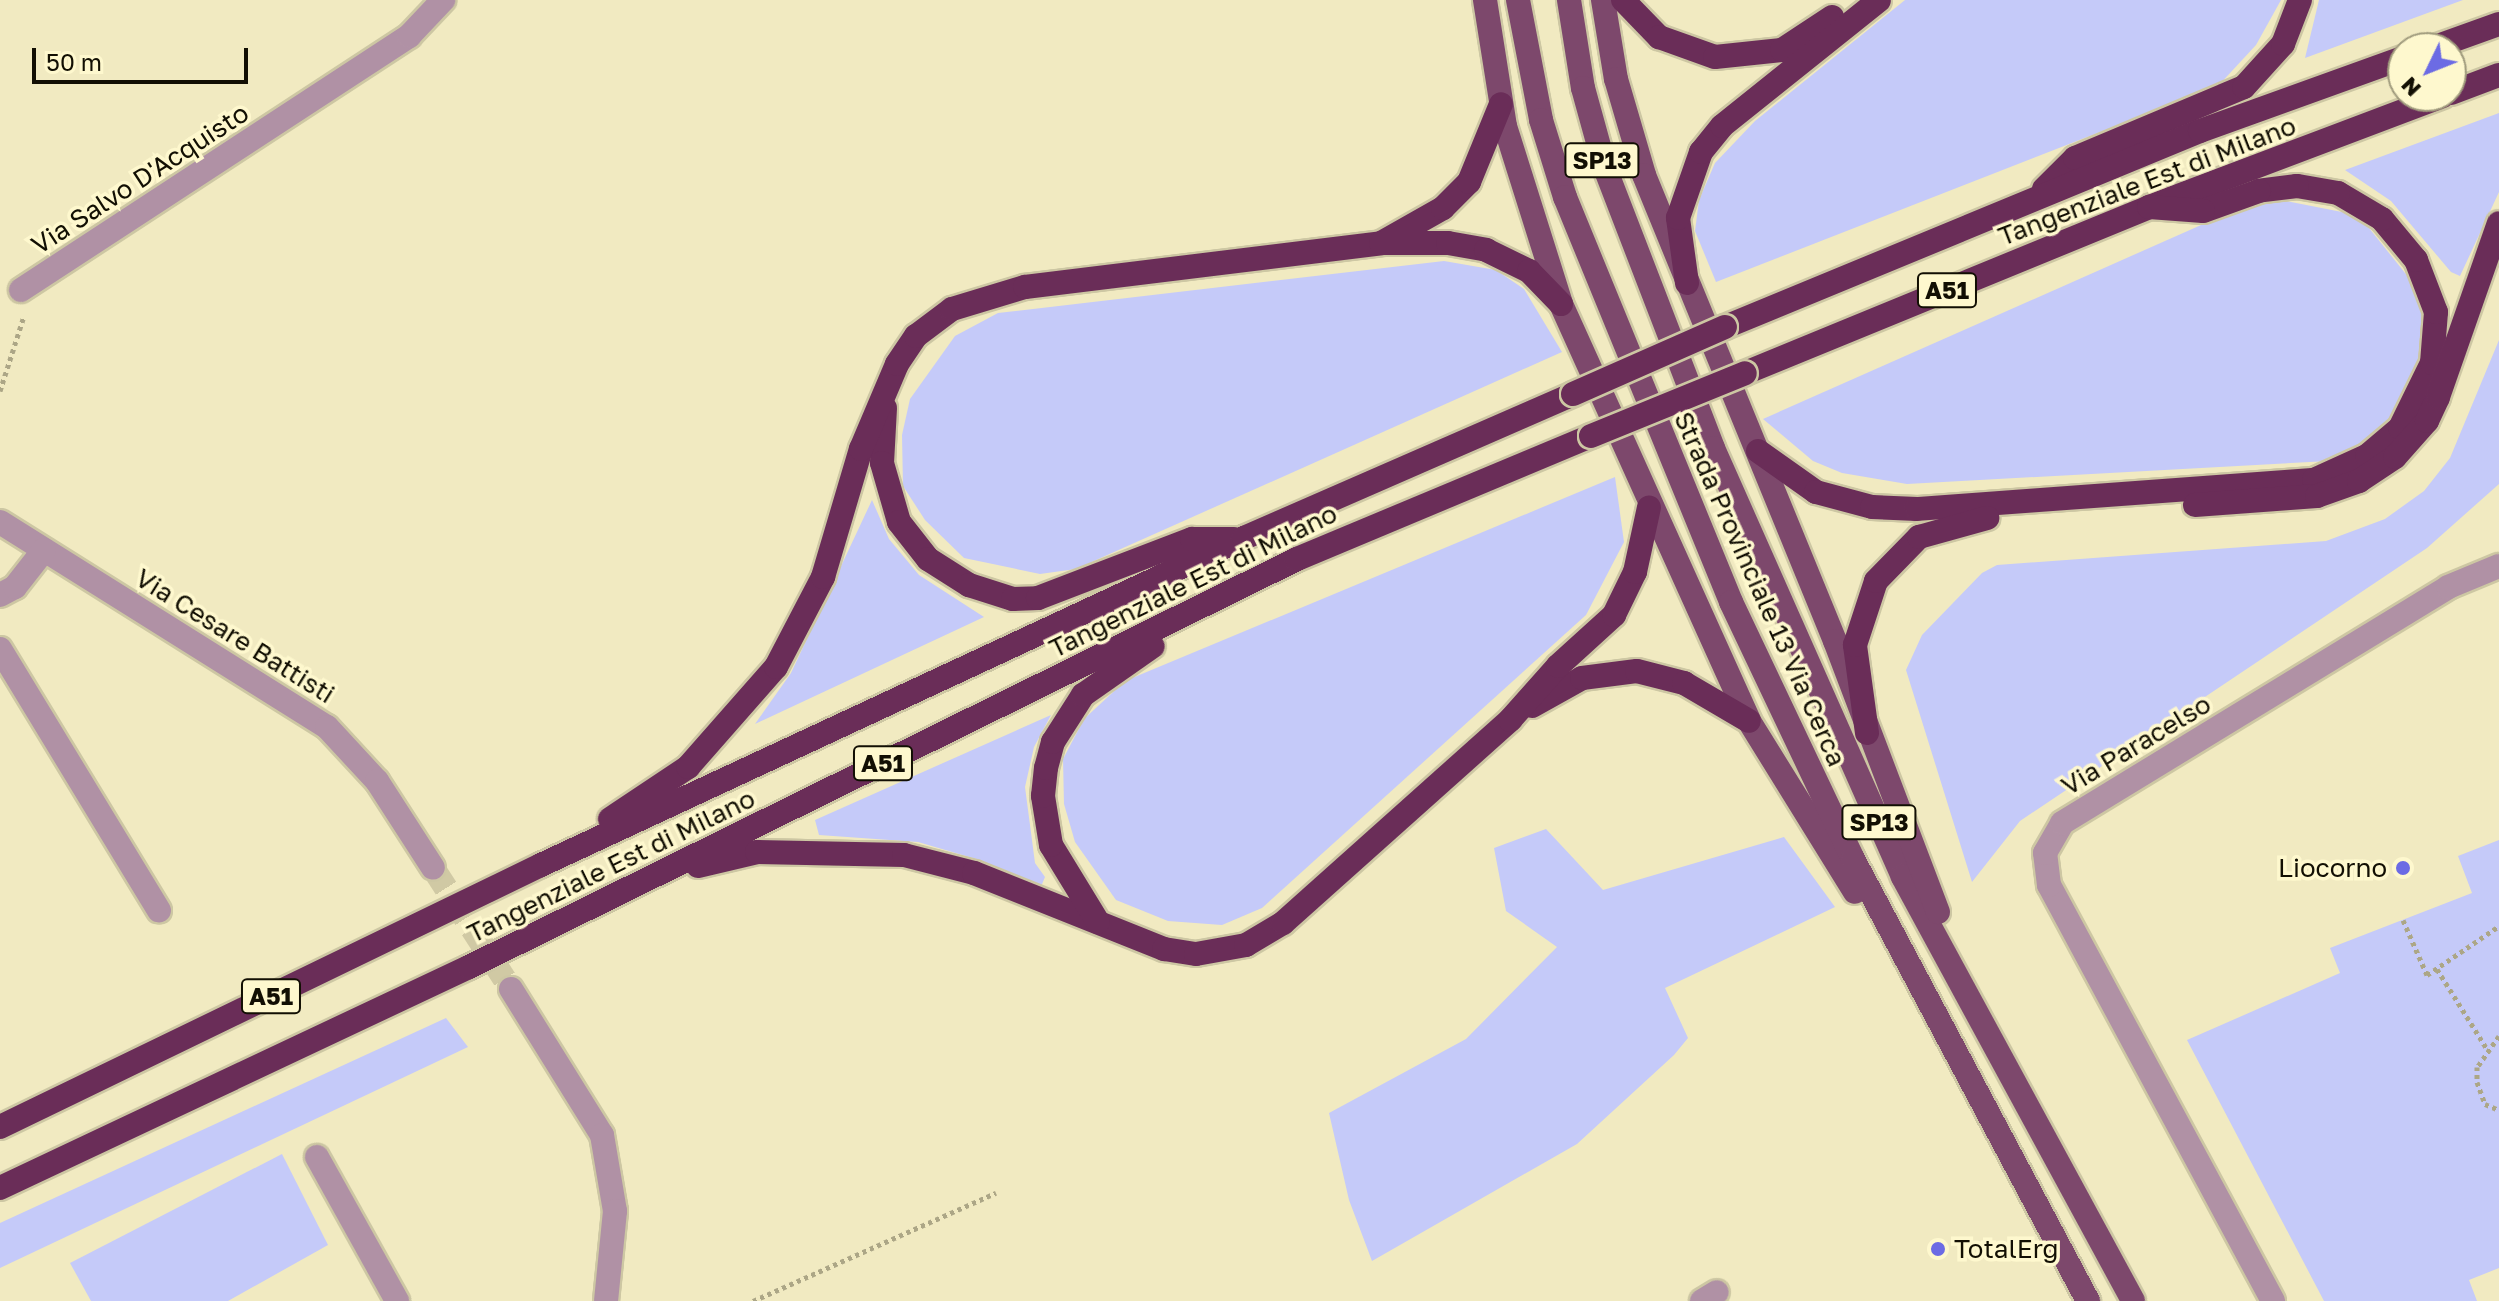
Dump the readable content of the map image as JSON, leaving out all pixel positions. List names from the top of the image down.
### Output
{
  "streets": {
    "highway": ["Tangenziale Est di Milano", "A51"],
    "main road": ["SP13", "Strada Provinciale 13 Via Cerca"],
    "street": ["Via Salvo D'Acquisto", "Via Cesare Battisti", "Via Paracelso"]
  },
  "places": ["Liocorno", "TotalErg"],
  "scale_bar": "50 m",
  "north": "bottom left"
}
